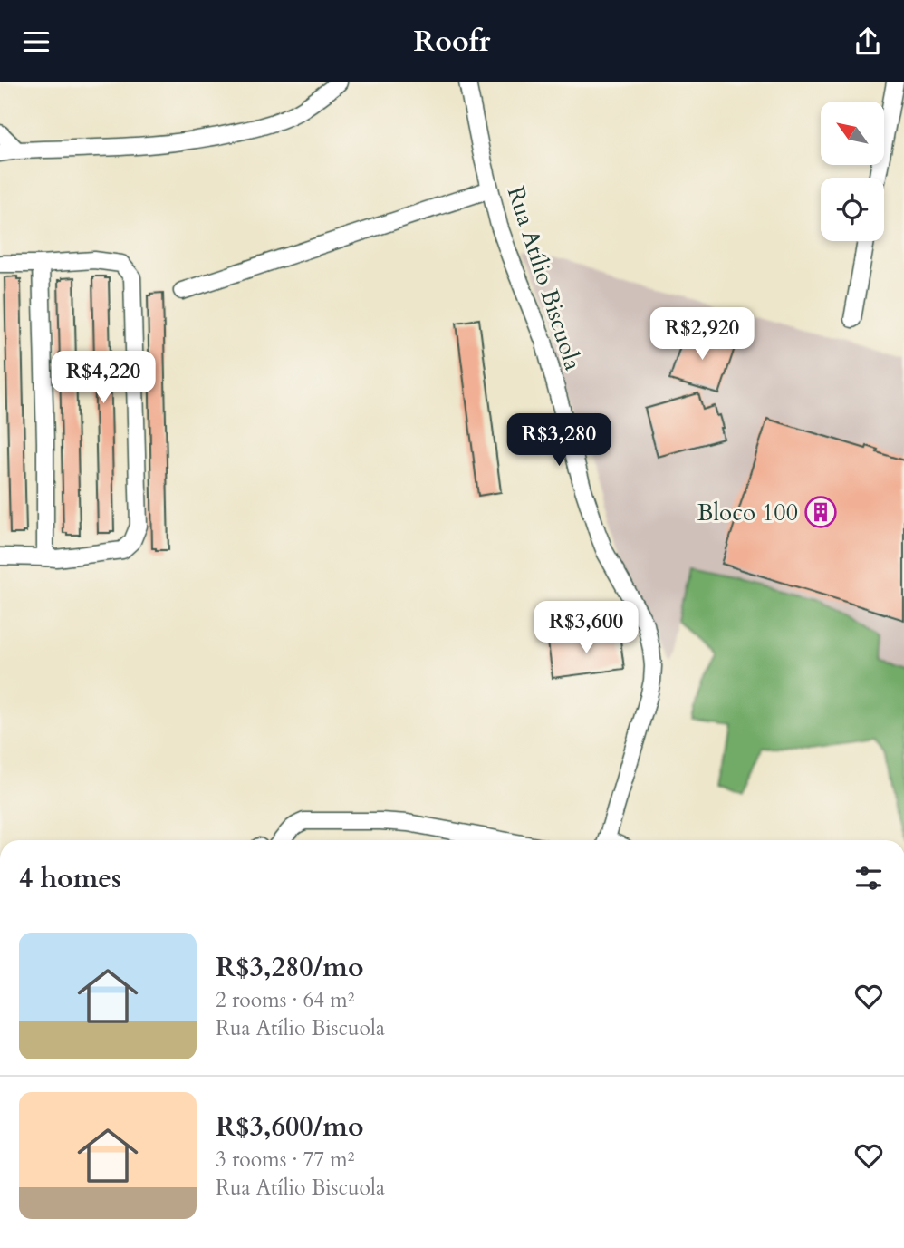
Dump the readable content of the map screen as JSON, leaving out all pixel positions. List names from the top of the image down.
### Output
{
  "streets": {
    "street": ["Rua Atílio Biscuola"]
  },
  "places": {
    "building": ["Bloco 100"]
  },
  "north": "top left",
  "page": {
    "header": "Roofr",
    "price": [
      "R$2,920",
      "R$4,220",
      "R$3,280",
      "R$3,600"
    ],
    "heading": "4 homes",
    "list": [
      {
        "name": "R$3,280/mo",
        "note": "2 rooms · 64 m² · Rua Atílio Biscuola"
      },
      {
        "name": "R$3,600/mo",
        "note": "3 rooms · 77 m² · Rua Atílio Biscuola"
      }
    ]
  }
}
